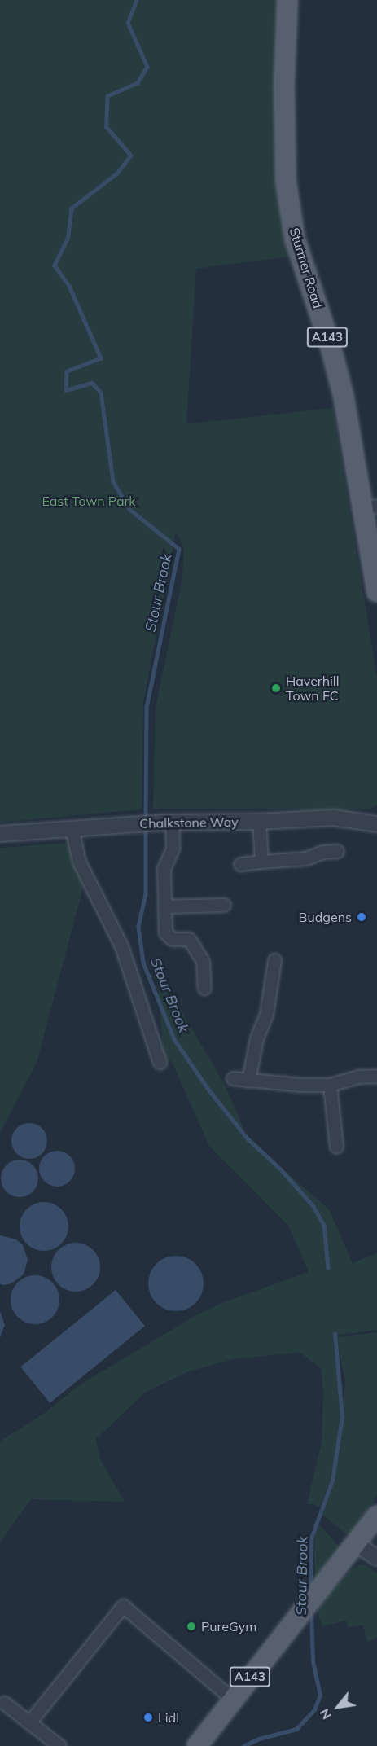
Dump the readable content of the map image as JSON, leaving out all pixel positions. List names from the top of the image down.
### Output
{
  "streets": {
    "main road": ["Sturmer Road", "A143"],
    "street": ["Chalkstone Way"]
  },
  "water": ["Stour Brook"],
  "parks": ["East Town Park"],
  "places": [
    "Haverhill Town FC",
    "Budgens",
    "PureGym",
    "Lidl"
  ],
  "north": "bottom left"
}
